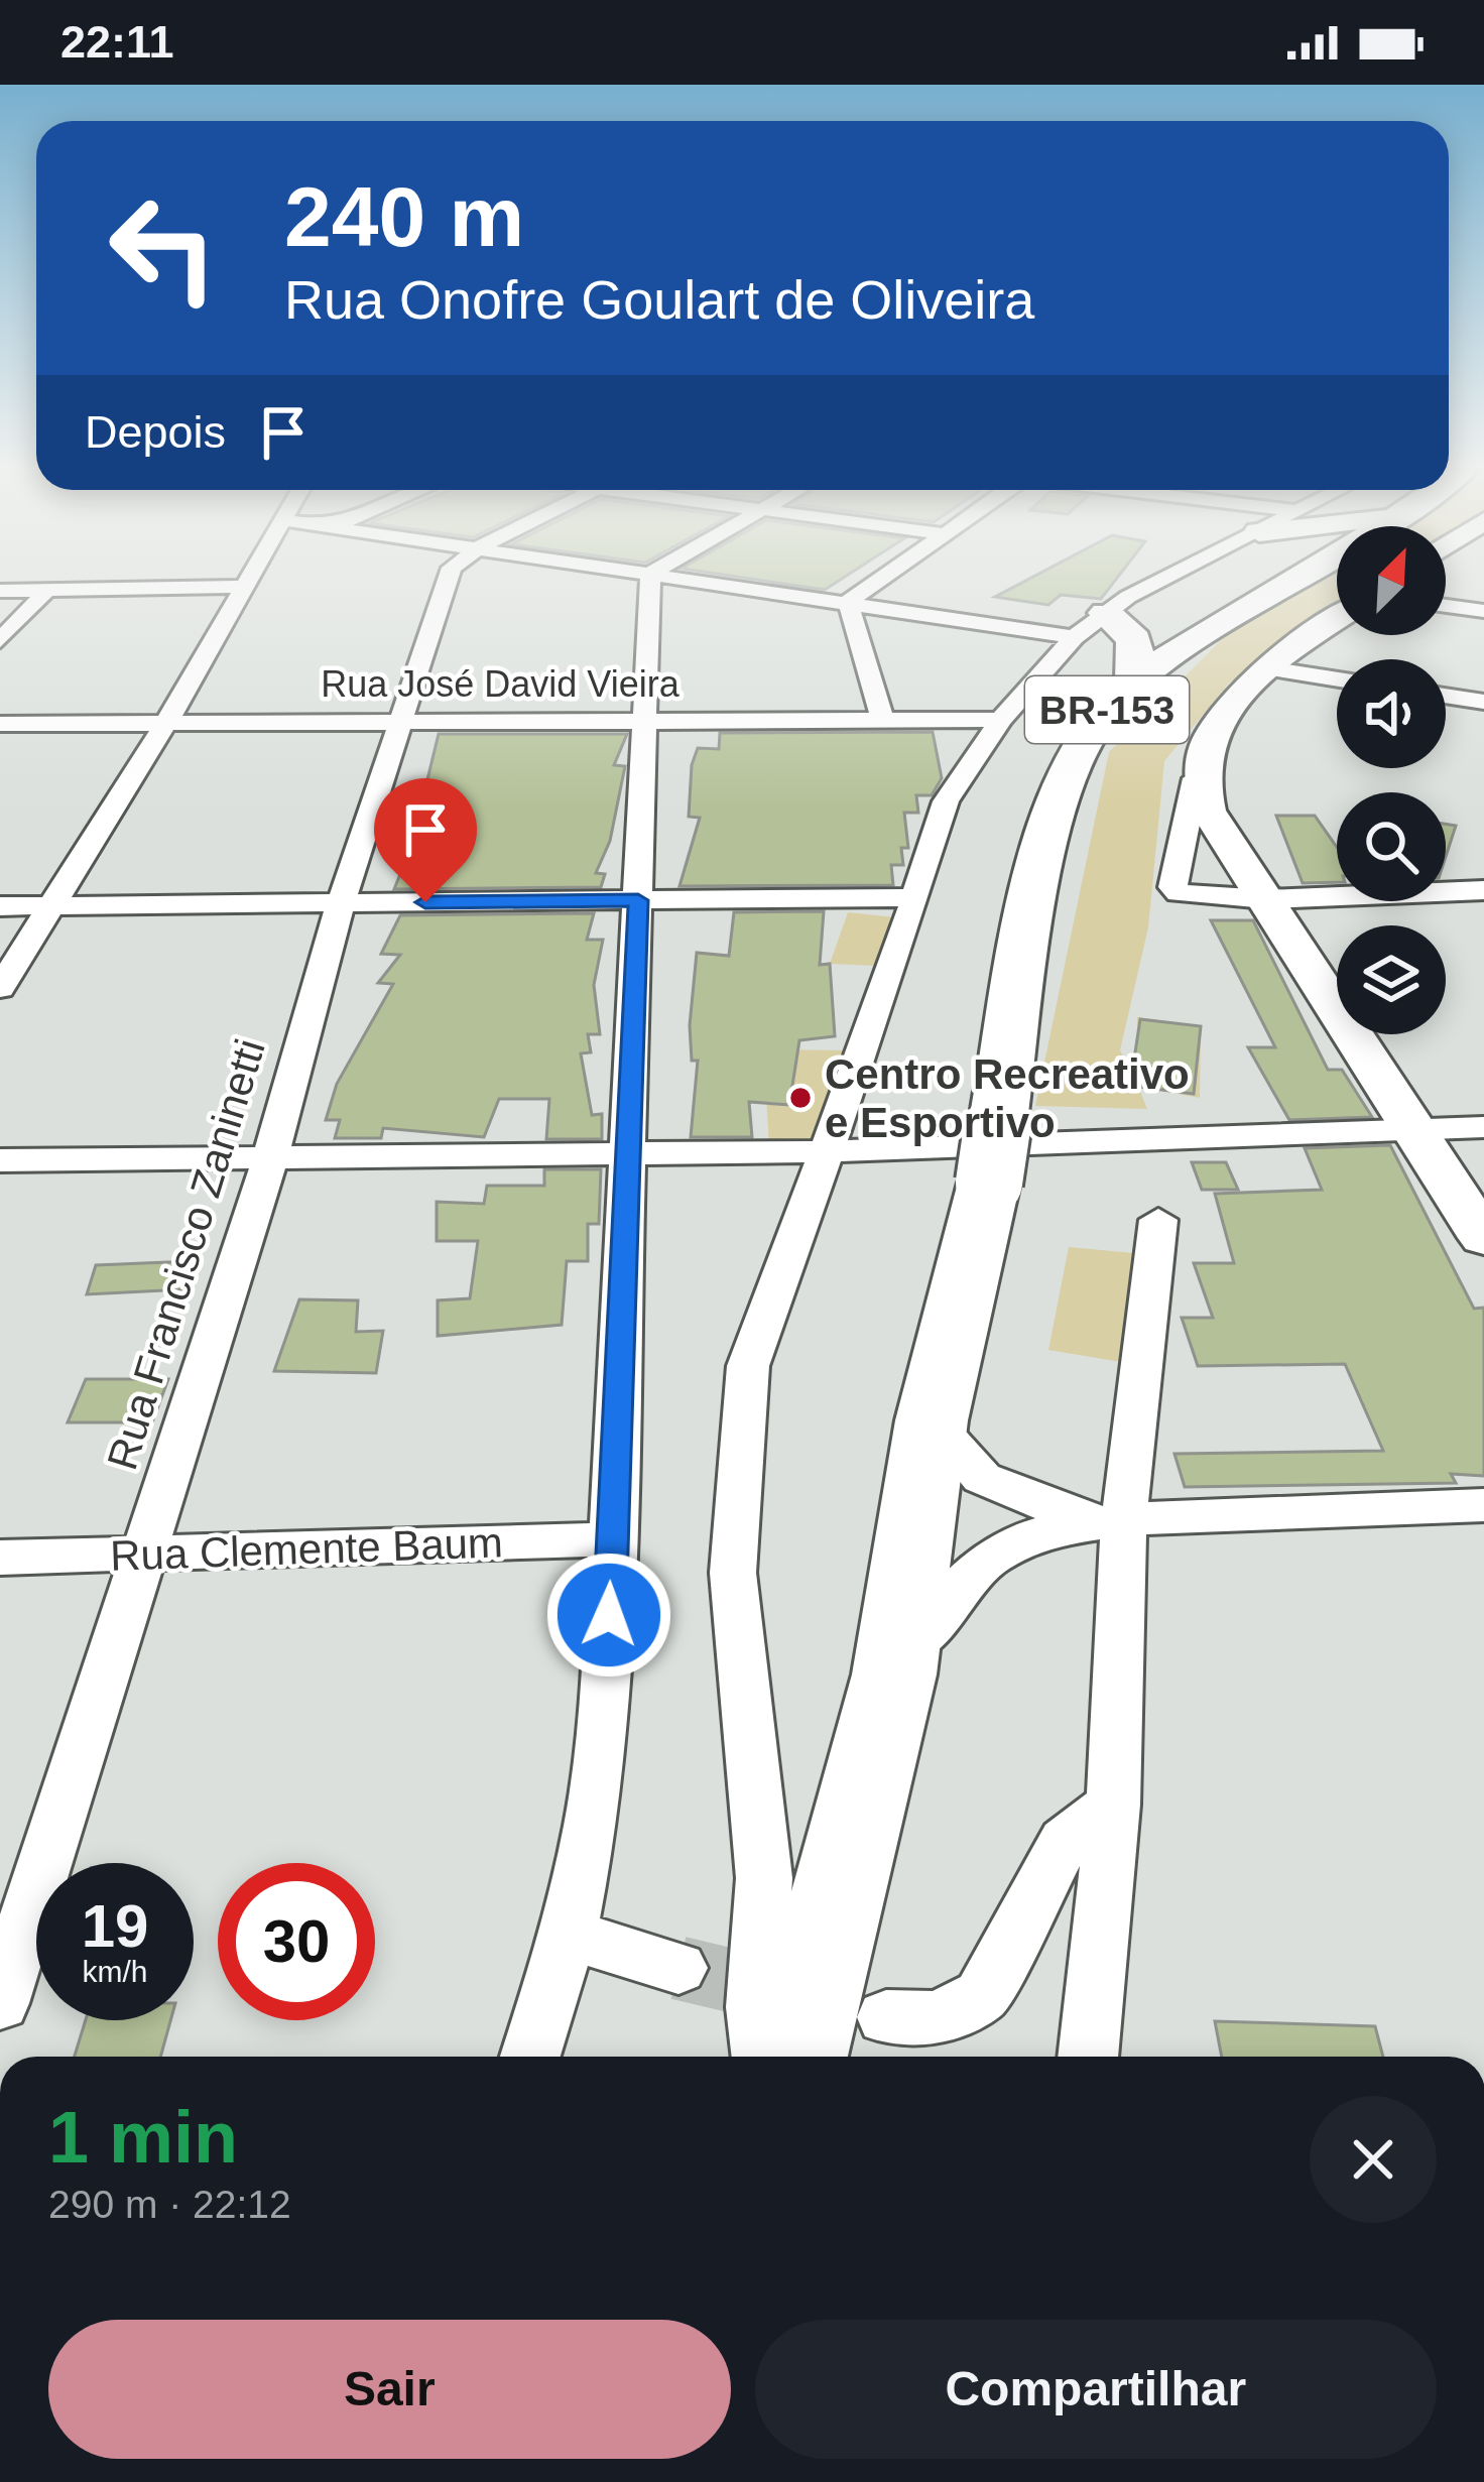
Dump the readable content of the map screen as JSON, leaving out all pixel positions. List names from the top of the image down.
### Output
{
  "streets": {
    "highway": ["BR-153"],
    "street": ["Rua José David Vieira", "Rua Francisco Zaninetti", "Rua Clemente Baum"]
  },
  "crossings": [
    ["Rua José David Vieira", "Rua Francisco Zaninetti"],
    ["Rua Francisco Zaninetti", "Rua Clemente Baum"]
  ],
  "places": ["Centro Recreativo e Esportivo"],
  "north": "top right",
  "page": {
    "status": "22:11",
    "turn": ["240 m", "Rua Onofre Goulart de Oliveira"],
    "then": "Depois",
    "speed": "19 km/h",
    "limit": "30",
    "heading": ["1 min", "290 m · 22:12"],
    "buttons": ["Sair", "Compartilhar"]
  }
}
